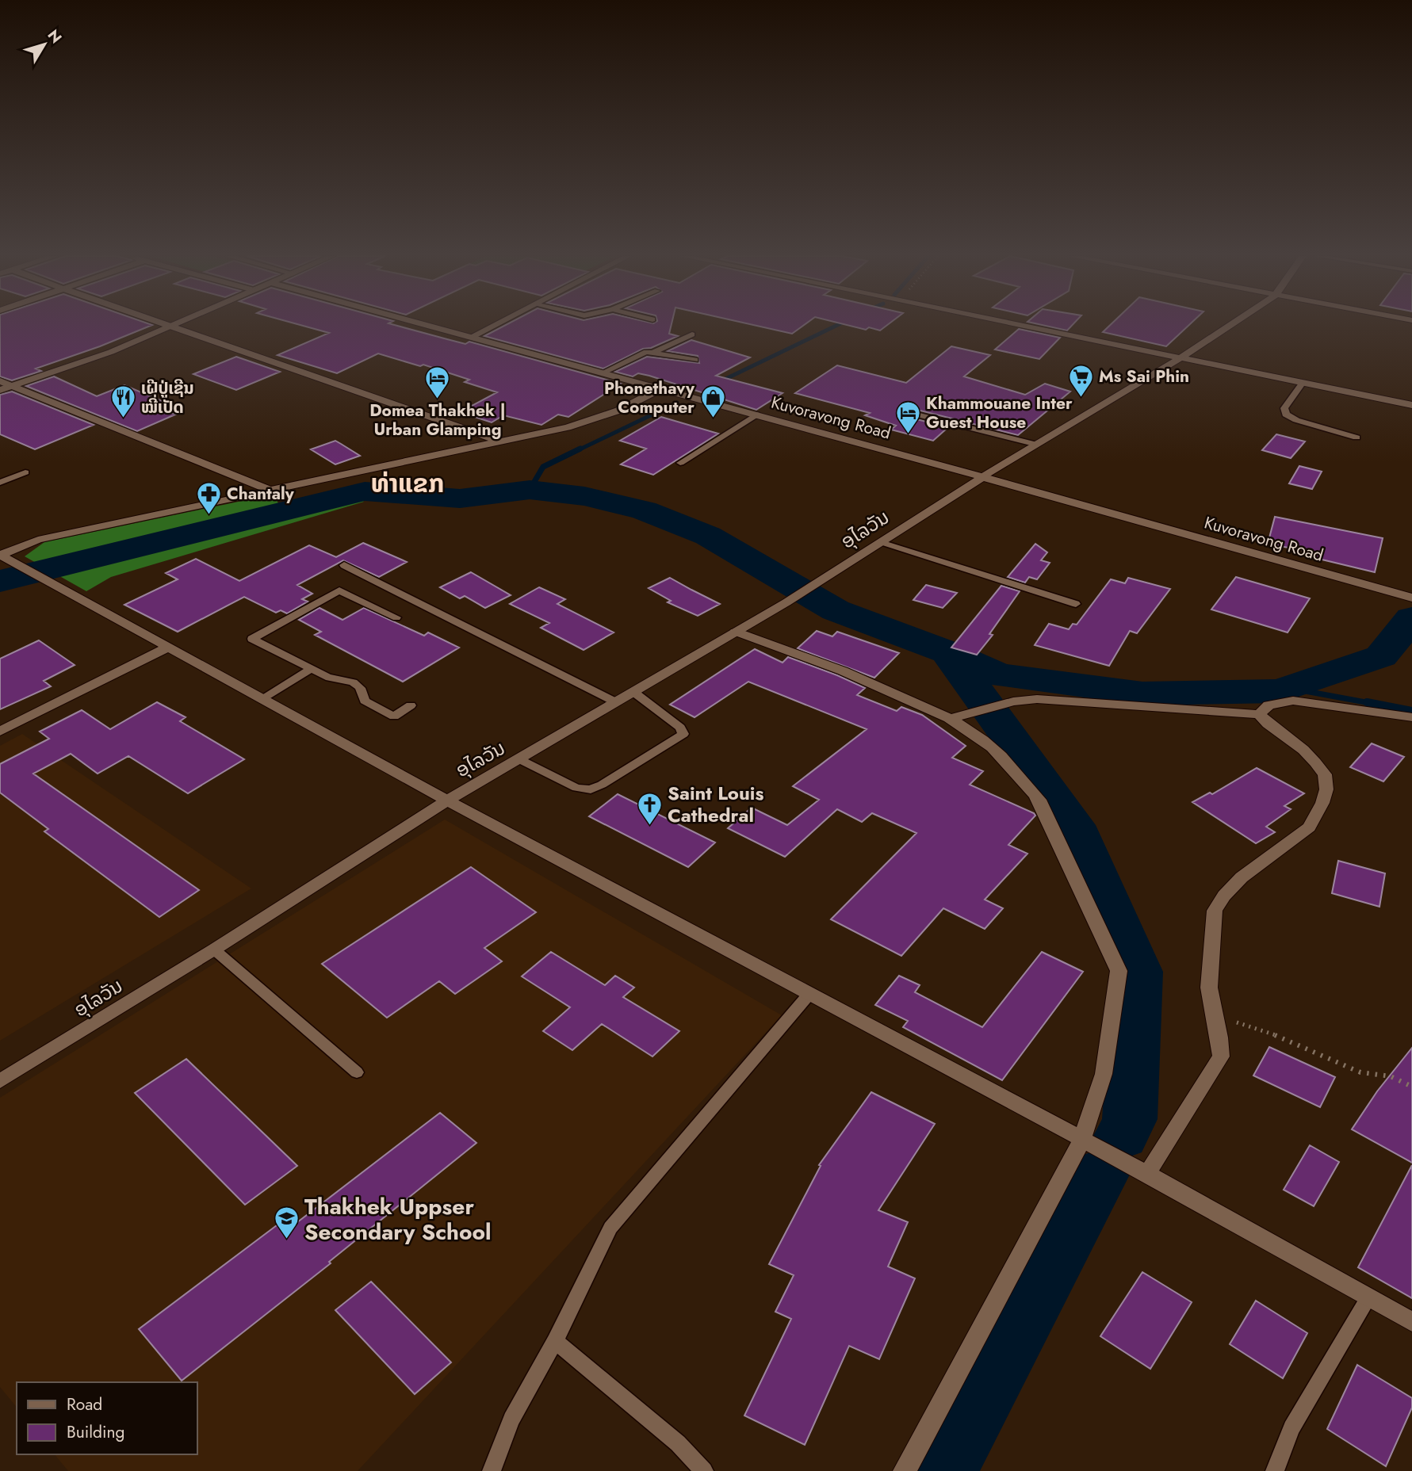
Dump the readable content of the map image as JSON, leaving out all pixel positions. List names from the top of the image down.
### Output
{
  "streets": {
    "street": ["Kuvoravong Road", "ອຸໄລວັນ"]
  },
  "crossings": [
    ["Kuvoravong Road", "ອຸໄລວັນ"]
  ],
  "districts": ["ທ່າແຂກ"],
  "places": {
    "supermarket": ["Ms Sai Phin"],
    "hotel": ["Domea Thakhek | Urban Glamping", "Khammouane Inter Guest House"],
    "restaurant": ["ເຝີປູ່ເຊີນ ໝີ່ເປັດ"],
    "shop": ["Phonethavy Computer"],
    "pharmacy": ["Chantaly"],
    "church": ["Saint Louis Cathedral"],
    "school or university": ["Thakhek Uppser Secondary School"]
  },
  "legend": ["Road", "Building"],
  "north": "top right"
}
